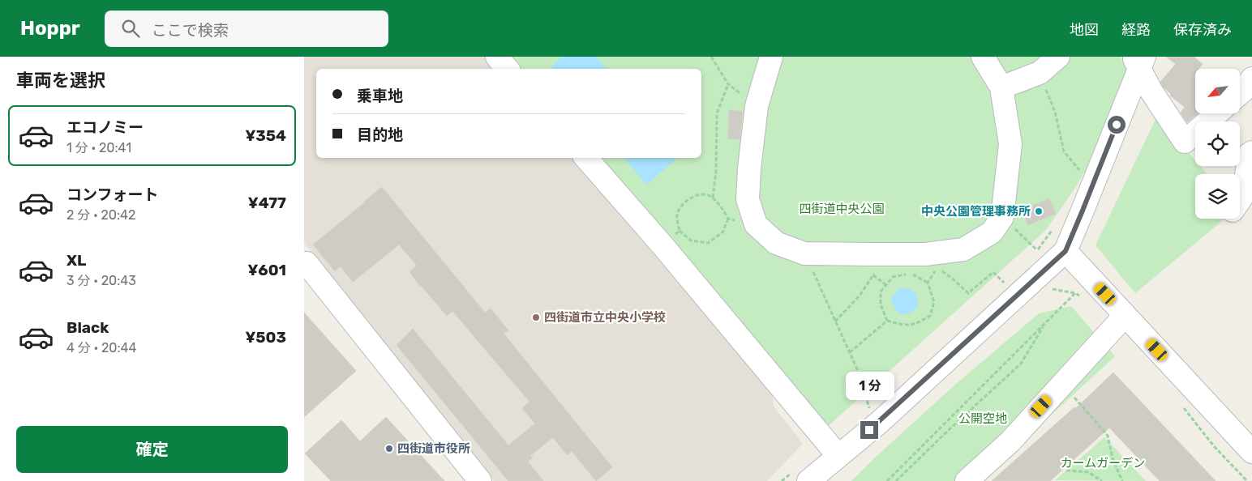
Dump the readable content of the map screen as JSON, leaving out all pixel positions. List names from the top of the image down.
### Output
{
  "parks": ["四街道中央公園", "公開空地", "カームガーデン"],
  "places": ["中央公園管理事務所", "四街道市立中央小学校", "四街道市役所"],
  "north": "bottom left",
  "page": {
    "header": "Hoppr",
    "search": "ここで検索",
    "nav": ["地図", "経路", "保存済み"],
    "heading": "車両を選択",
    "banner": ["乗車地", "目的地"],
    "list": [
      {
        "name": "エコノミー",
        "note": "1 分 · 20:41",
        "value": "¥354"
      },
      {
        "name": "コンフォート",
        "note": "2 分 · 20:42",
        "value": "¥477"
      },
      {
        "name": "XL",
        "note": "3 分 · 20:43",
        "value": "¥601"
      },
      {
        "name": "Black",
        "note": "4 分 · 20:44",
        "value": "¥503"
      }
    ],
    "bubble": "1 分",
    "buttons": "確定"
  }
}
